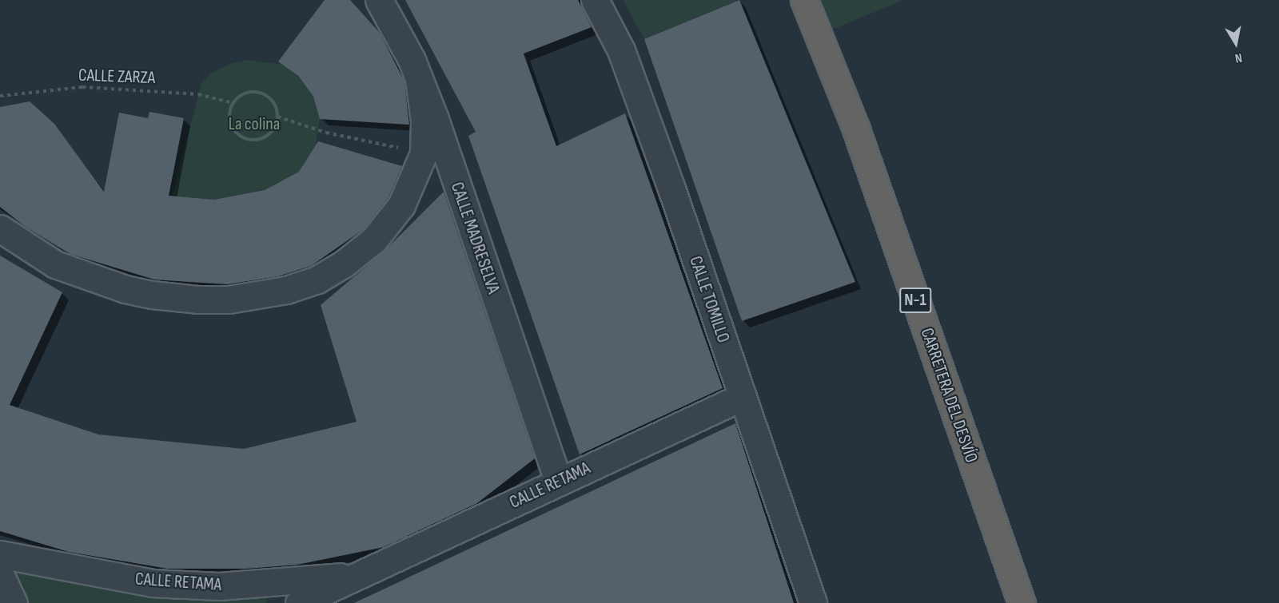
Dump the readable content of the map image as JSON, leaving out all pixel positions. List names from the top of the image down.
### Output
{
  "streets": {
    "highway": ["N-1", "CARRETERA DEL DESVÍO"],
    "street": ["CALLE MADRESELVA", "CALLE TOMILLO", "CALLE RETAMA"],
    "path": ["CALLE ZARZA"]
  },
  "crossings": [
    ["CALLE MADRESELVA", "CALLE RETAMA"],
    ["CALLE TOMILLO", "CALLE RETAMA"]
  ],
  "parks": ["La colina"],
  "north": "bottom"
}
